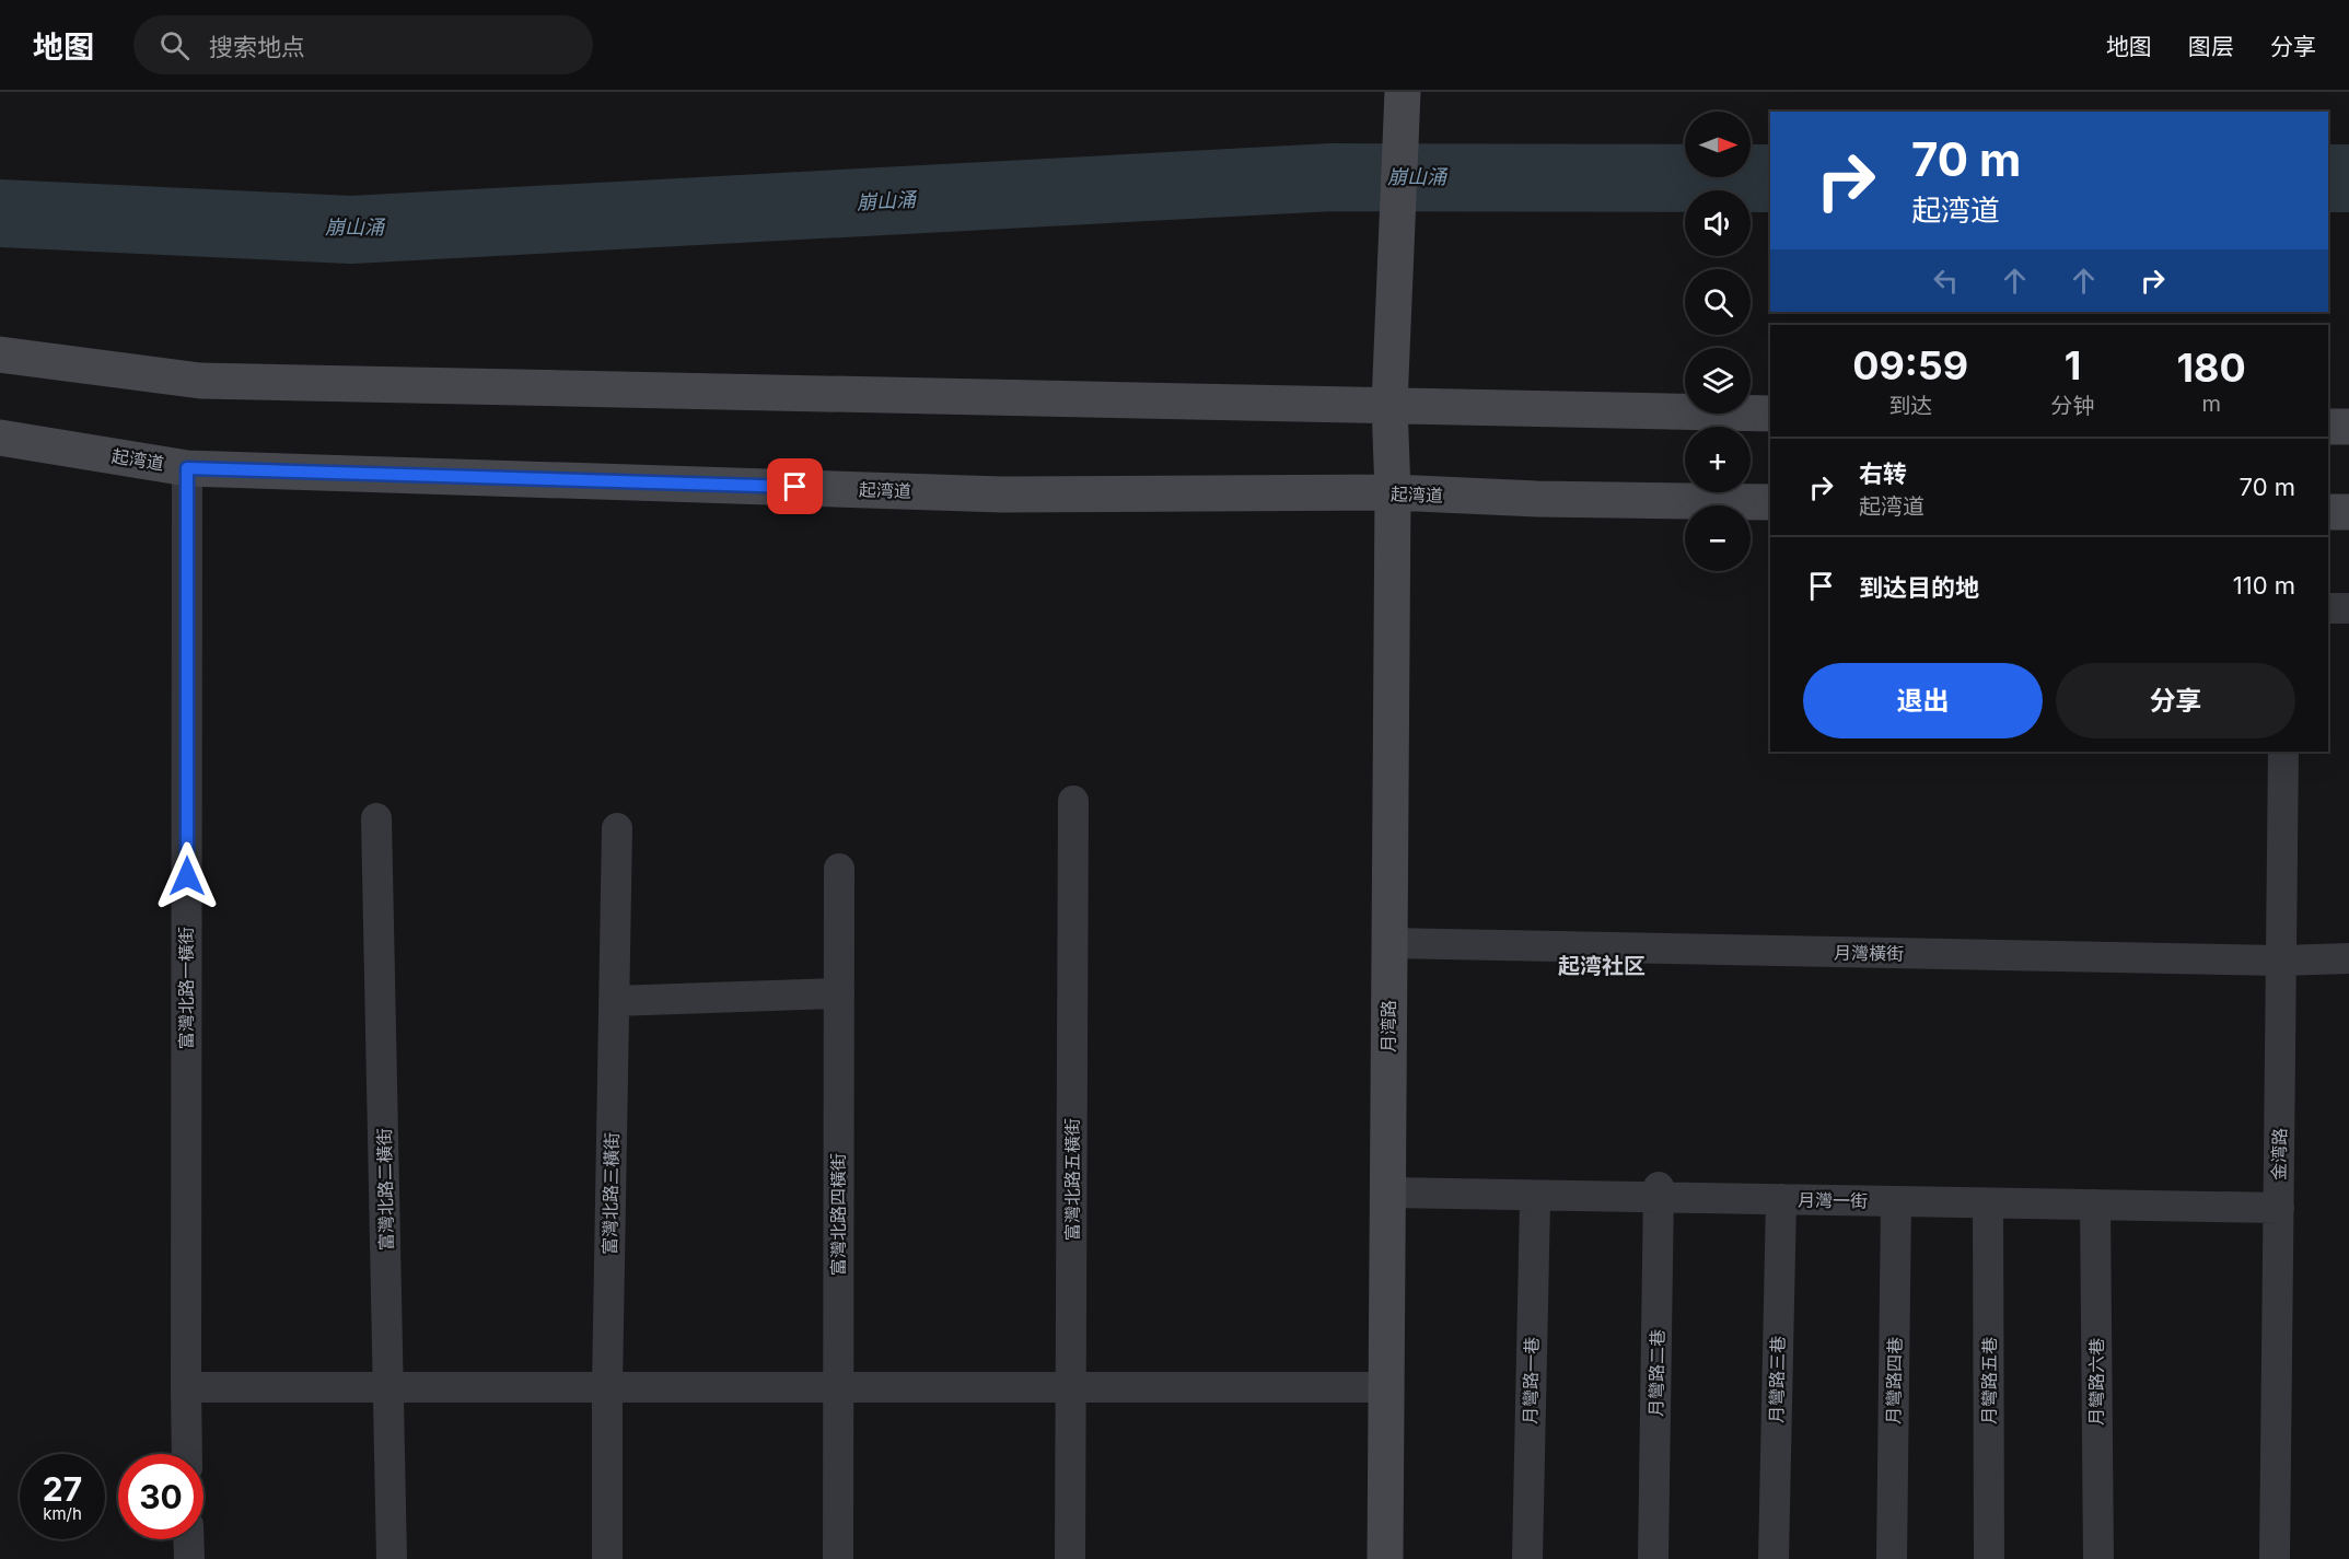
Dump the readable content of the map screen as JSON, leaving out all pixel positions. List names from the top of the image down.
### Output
{
  "streets": {
    "main road": ["起湾道", "月湾路"],
    "street": [
      "月灣橫街",
      "富灣北路一橫街",
      "金湾路",
      "富灣北路五橫街",
      "富灣北路二橫街",
      "富灣北路三橫街",
      "月灣一街",
      "富灣北路四橫街",
      "月彎路二巷",
      "月彎路三巷",
      "月彎路一巷",
      "月彎路四巷",
      "月彎路五巷",
      "月彎路六巷"
    ]
  },
  "crossings": [
    ["起湾道", "富灣北路一橫街"],
    ["起湾道", "月湾路"],
    ["月灣橫街", "月湾路"],
    ["月灣橫街", "金湾路"],
    ["月湾路", "月灣一街"],
    ["金湾路", "月灣一街"],
    ["月灣一街", "月彎路二巷"],
    ["月灣一街", "月彎路三巷"],
    ["月灣一街", "月彎路四巷"],
    ["月灣一街", "月彎路五巷"],
    ["月灣一街", "月彎路六巷"]
  ],
  "districts": ["起湾社区"],
  "water": ["崩山涌"],
  "north": "right",
  "page": {
    "header": "地图",
    "search": "搜索地点",
    "nav": ["地图", "图层", "分享"],
    "map_buttons": ["+", "−"],
    "turn": ["70 m", "起湾道"],
    "eta": [
      "09:59",
      "到达",
      "1",
      "分钟",
      "180",
      "m"
    ],
    "list": [
      {
        "name": "右转",
        "note": "起湾道",
        "value": "70 m"
      },
      {
        "name": "到达目的地",
        "value": "110 m"
      }
    ],
    "buttons": ["退出", "分享"],
    "speed": "27 km/h",
    "limit": "30"
  }
}
